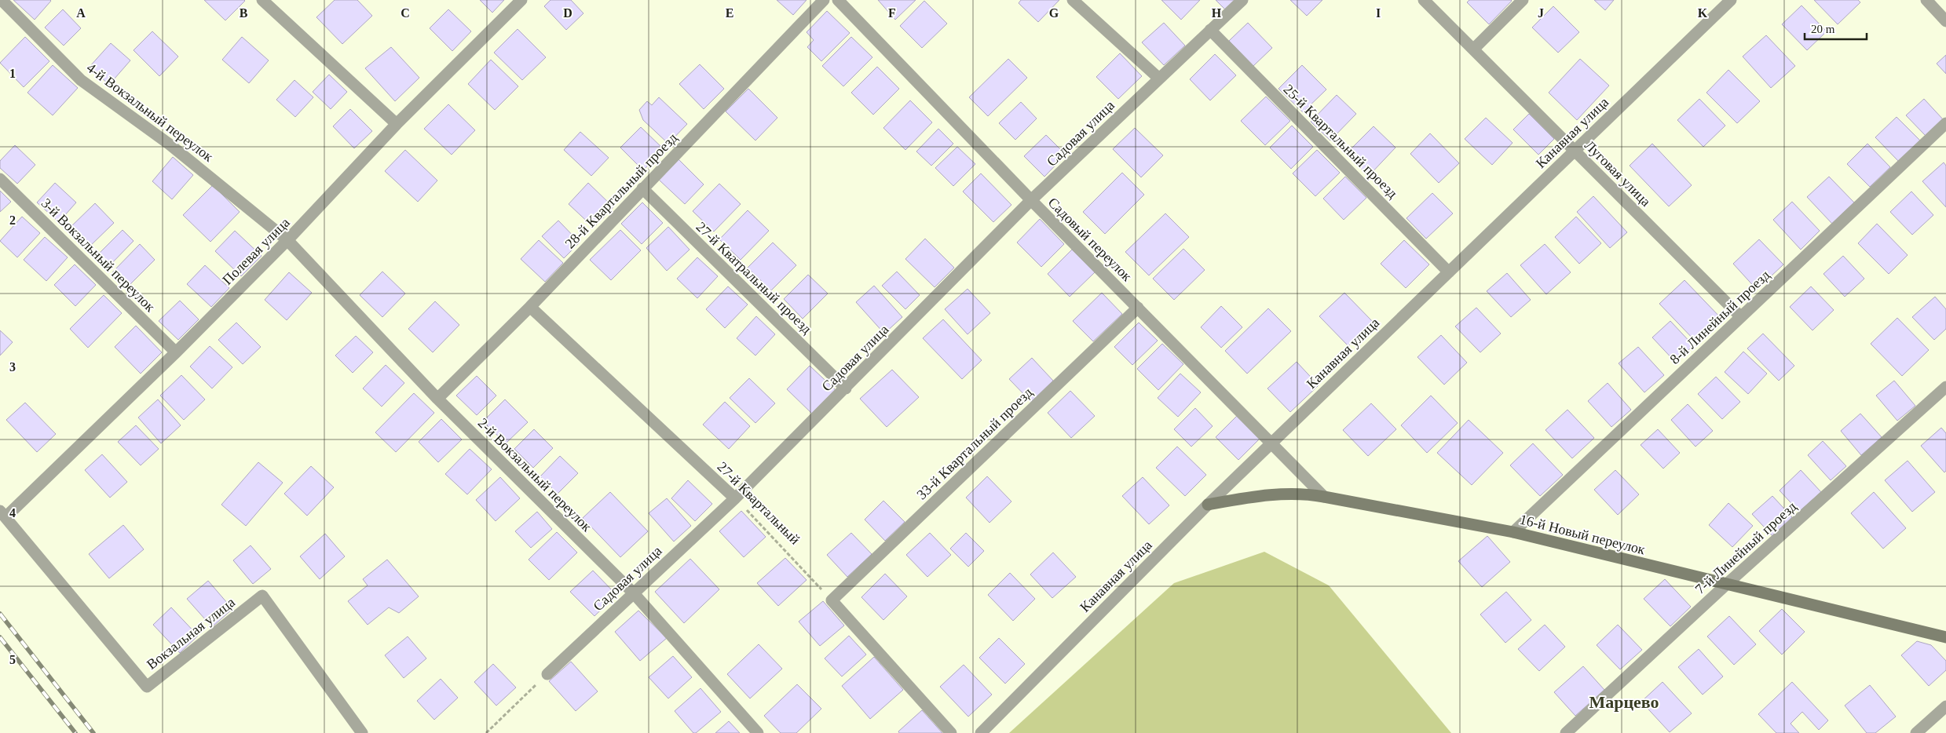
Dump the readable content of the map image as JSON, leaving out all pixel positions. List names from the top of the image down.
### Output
{
  "streets": {
    "street": [
      "4-й Вокзальный переулок",
      "Канавная улица",
      "Садовая улица",
      "25-й Квартальный проезд",
      "Луговая улица",
      "28-й Квартальный проезд",
      "Садовый переулок",
      "Полевая улица",
      "3-й Вокзальный переулок",
      "27-й Кватральный проезд",
      "8-й Линейный проезд",
      "33-й Квартальный проезд",
      "2-й Вокзальный переулок",
      "27-й Квартальный",
      "16-й Новый переулок",
      "7-й Линейный проезд",
      "Вокзальная улица"
    ]
  },
  "crossings": [
    ["4-й Вокзальный переулок", "Полевая улица"],
    ["4-й Вокзальный переулок", "2-й Вокзальный переулок"],
    ["Канавная улица", "25-й Квартальный проезд"],
    ["Канавная улица", "Луговая улица"],
    ["Канавная улица", "Садовый переулок"],
    ["Канавная улица", "16-й Новый переулок"],
    ["Садовая улица", "25-й Квартальный проезд"],
    ["Садовая улица", "Садовый переулок"],
    ["Садовая улица", "27-й Кватральный проезд"],
    ["Садовая улица", "2-й Вокзальный переулок"],
    ["Садовая улица", "27-й Квартальный"],
    ["Луговая улица", "8-й Линейный проезд"],
    ["28-й Квартальный проезд", "27-й Кватральный проезд"],
    ["28-й Квартальный проезд", "2-й Вокзальный переулок"],
    ["28-й Квартальный проезд", "27-й Квартальный"],
    ["Садовый переулок", "33-й Квартальный проезд"],
    ["Садовый переулок", "16-й Новый переулок"],
    ["Полевая улица", "3-й Вокзальный переулок"],
    ["Полевая улица", "2-й Вокзальный переулок"],
    ["Полевая улица", "Вокзальная улица"],
    ["8-й Линейный проезд", "16-й Новый переулок"],
    ["33-й Квартальный проезд", "27-й Квартальный"],
    ["16-й Новый переулок", "7-й Линейный проезд"]
  ],
  "districts": ["Марцево"],
  "scale_bar": "20 m",
  "grid": {
    "columns": [
      "A",
      "B",
      "C",
      "D",
      "E",
      "F",
      "G",
      "H",
      "I",
      "J",
      "K"
    ],
    "rows": [
      "1",
      "2",
      "3",
      "4",
      "5"
    ]
  }
}
